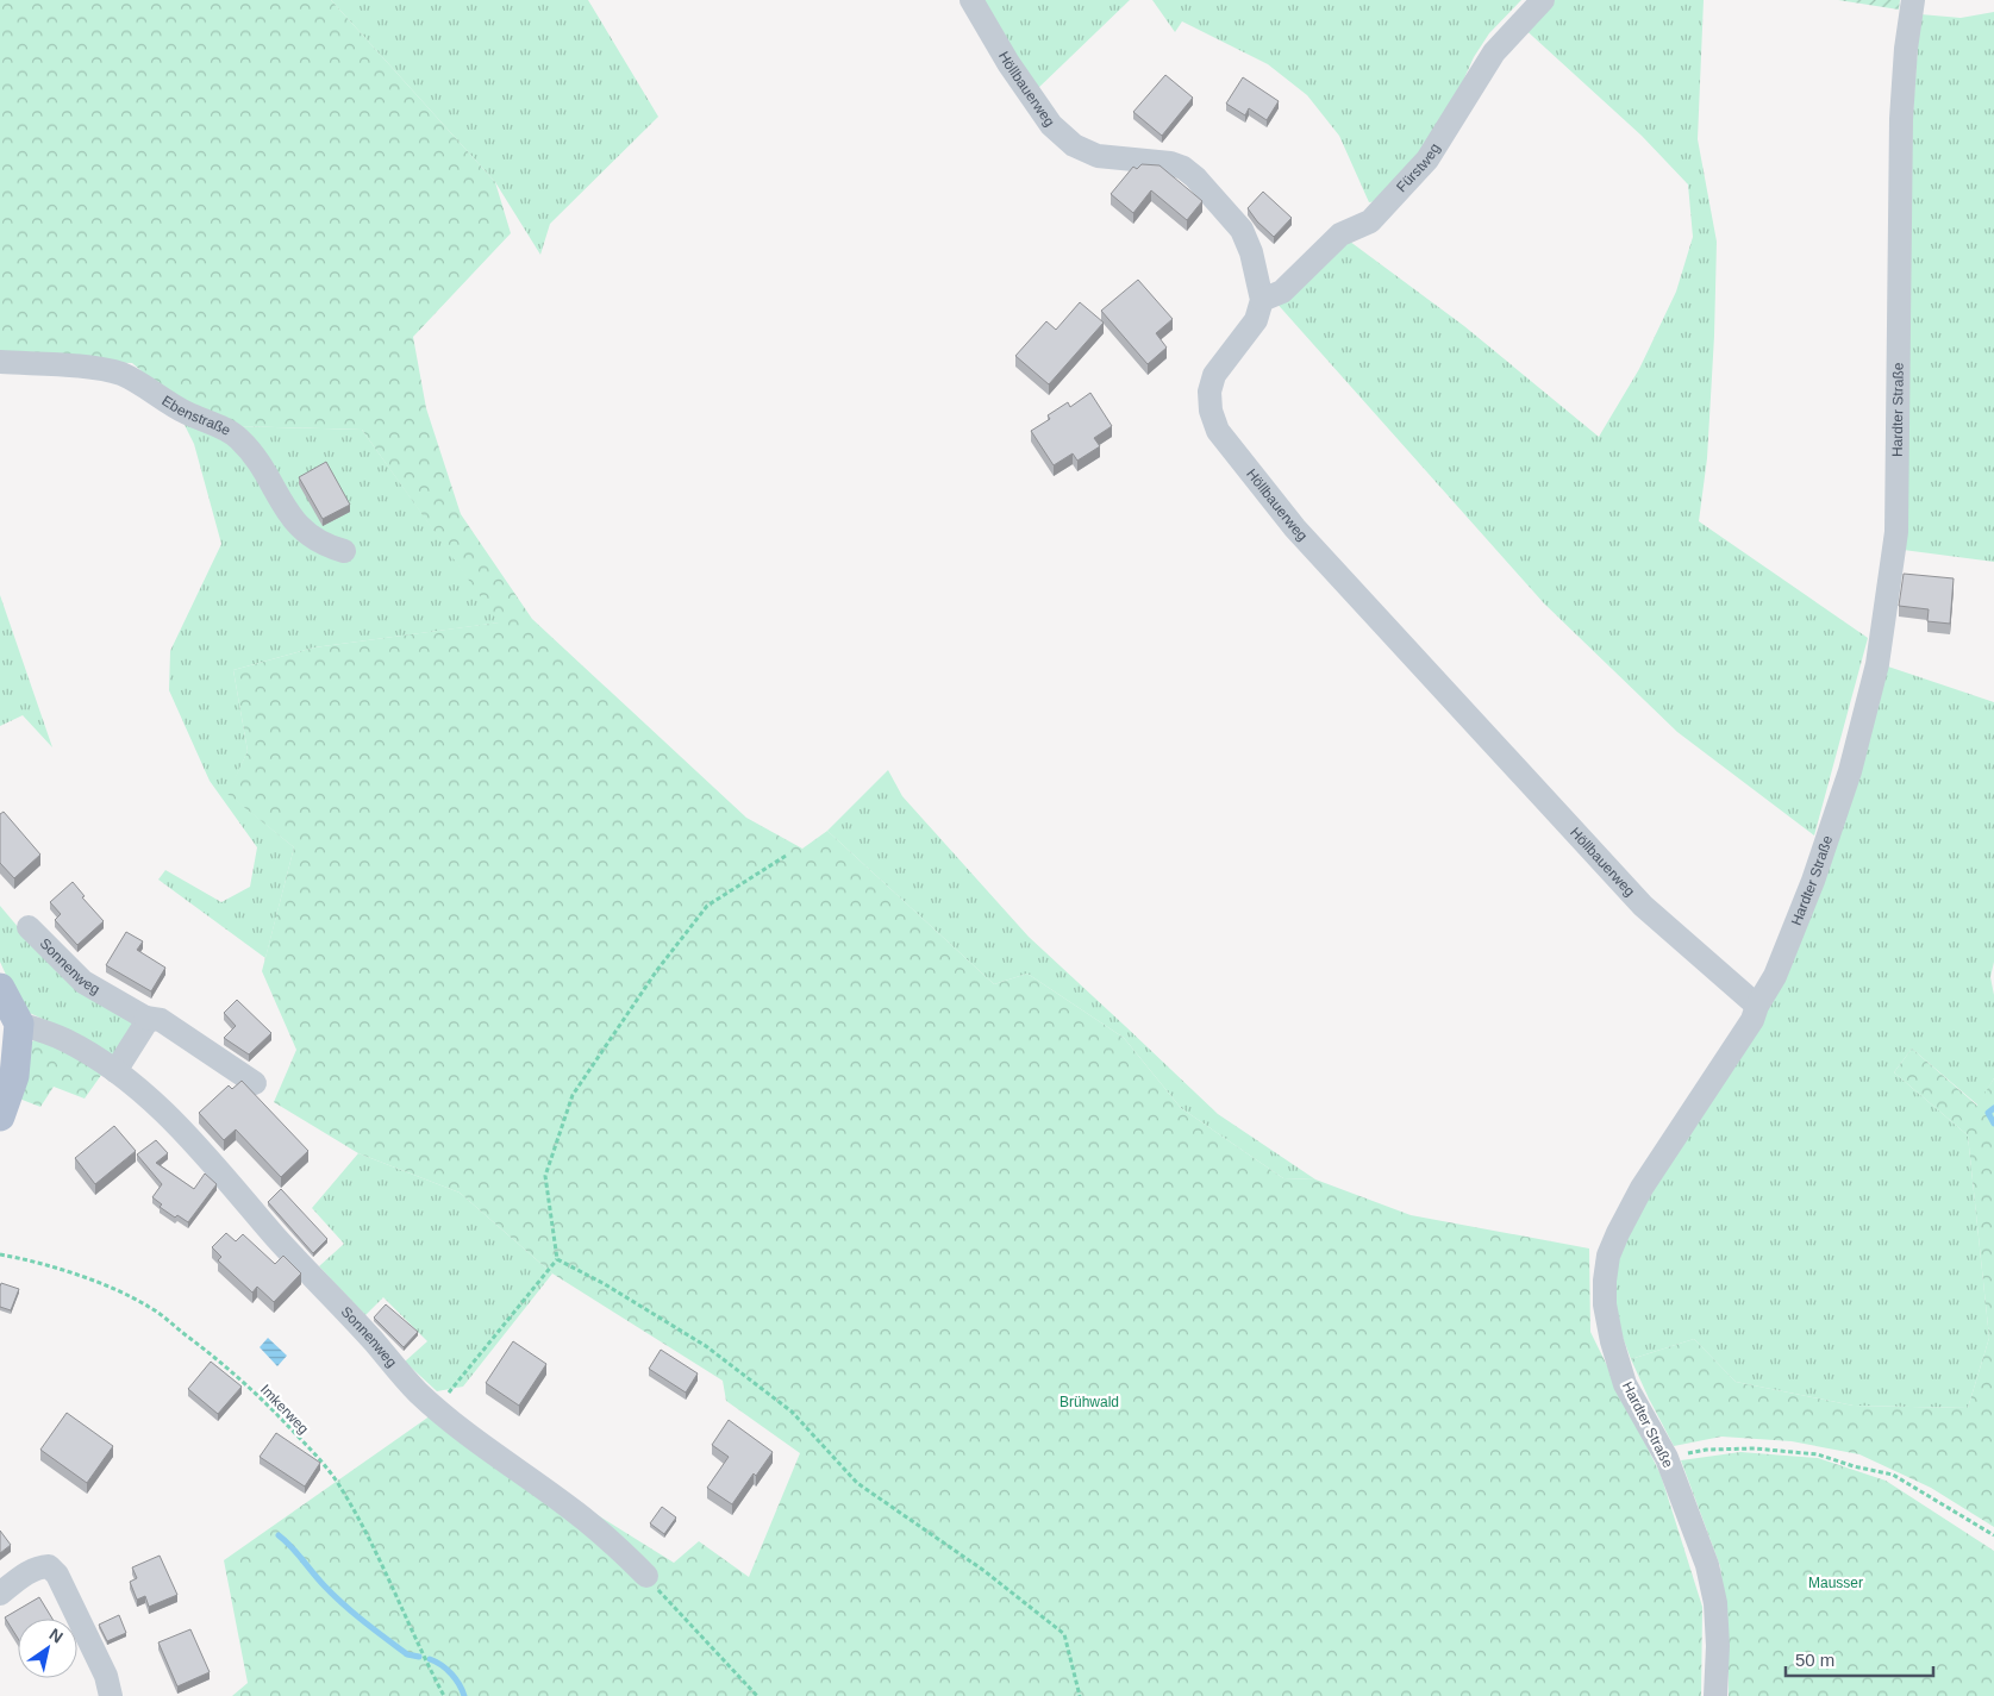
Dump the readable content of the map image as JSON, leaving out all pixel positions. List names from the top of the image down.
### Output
{
  "streets": {
    "street": [
      "Höllbauerweg",
      "Fürstweg",
      "Hardter Straße",
      "Ebenstraße",
      "Sonnenweg"
    ],
    "path": ["Imkerweg"]
  },
  "crossings": [
    ["Höllbauerweg", "Fürstweg"],
    ["Höllbauerweg", "Hardter Straße"]
  ],
  "parks": ["Brühwald", "Mausser"],
  "scale_bar": "50 m",
  "north": "top right"
}
